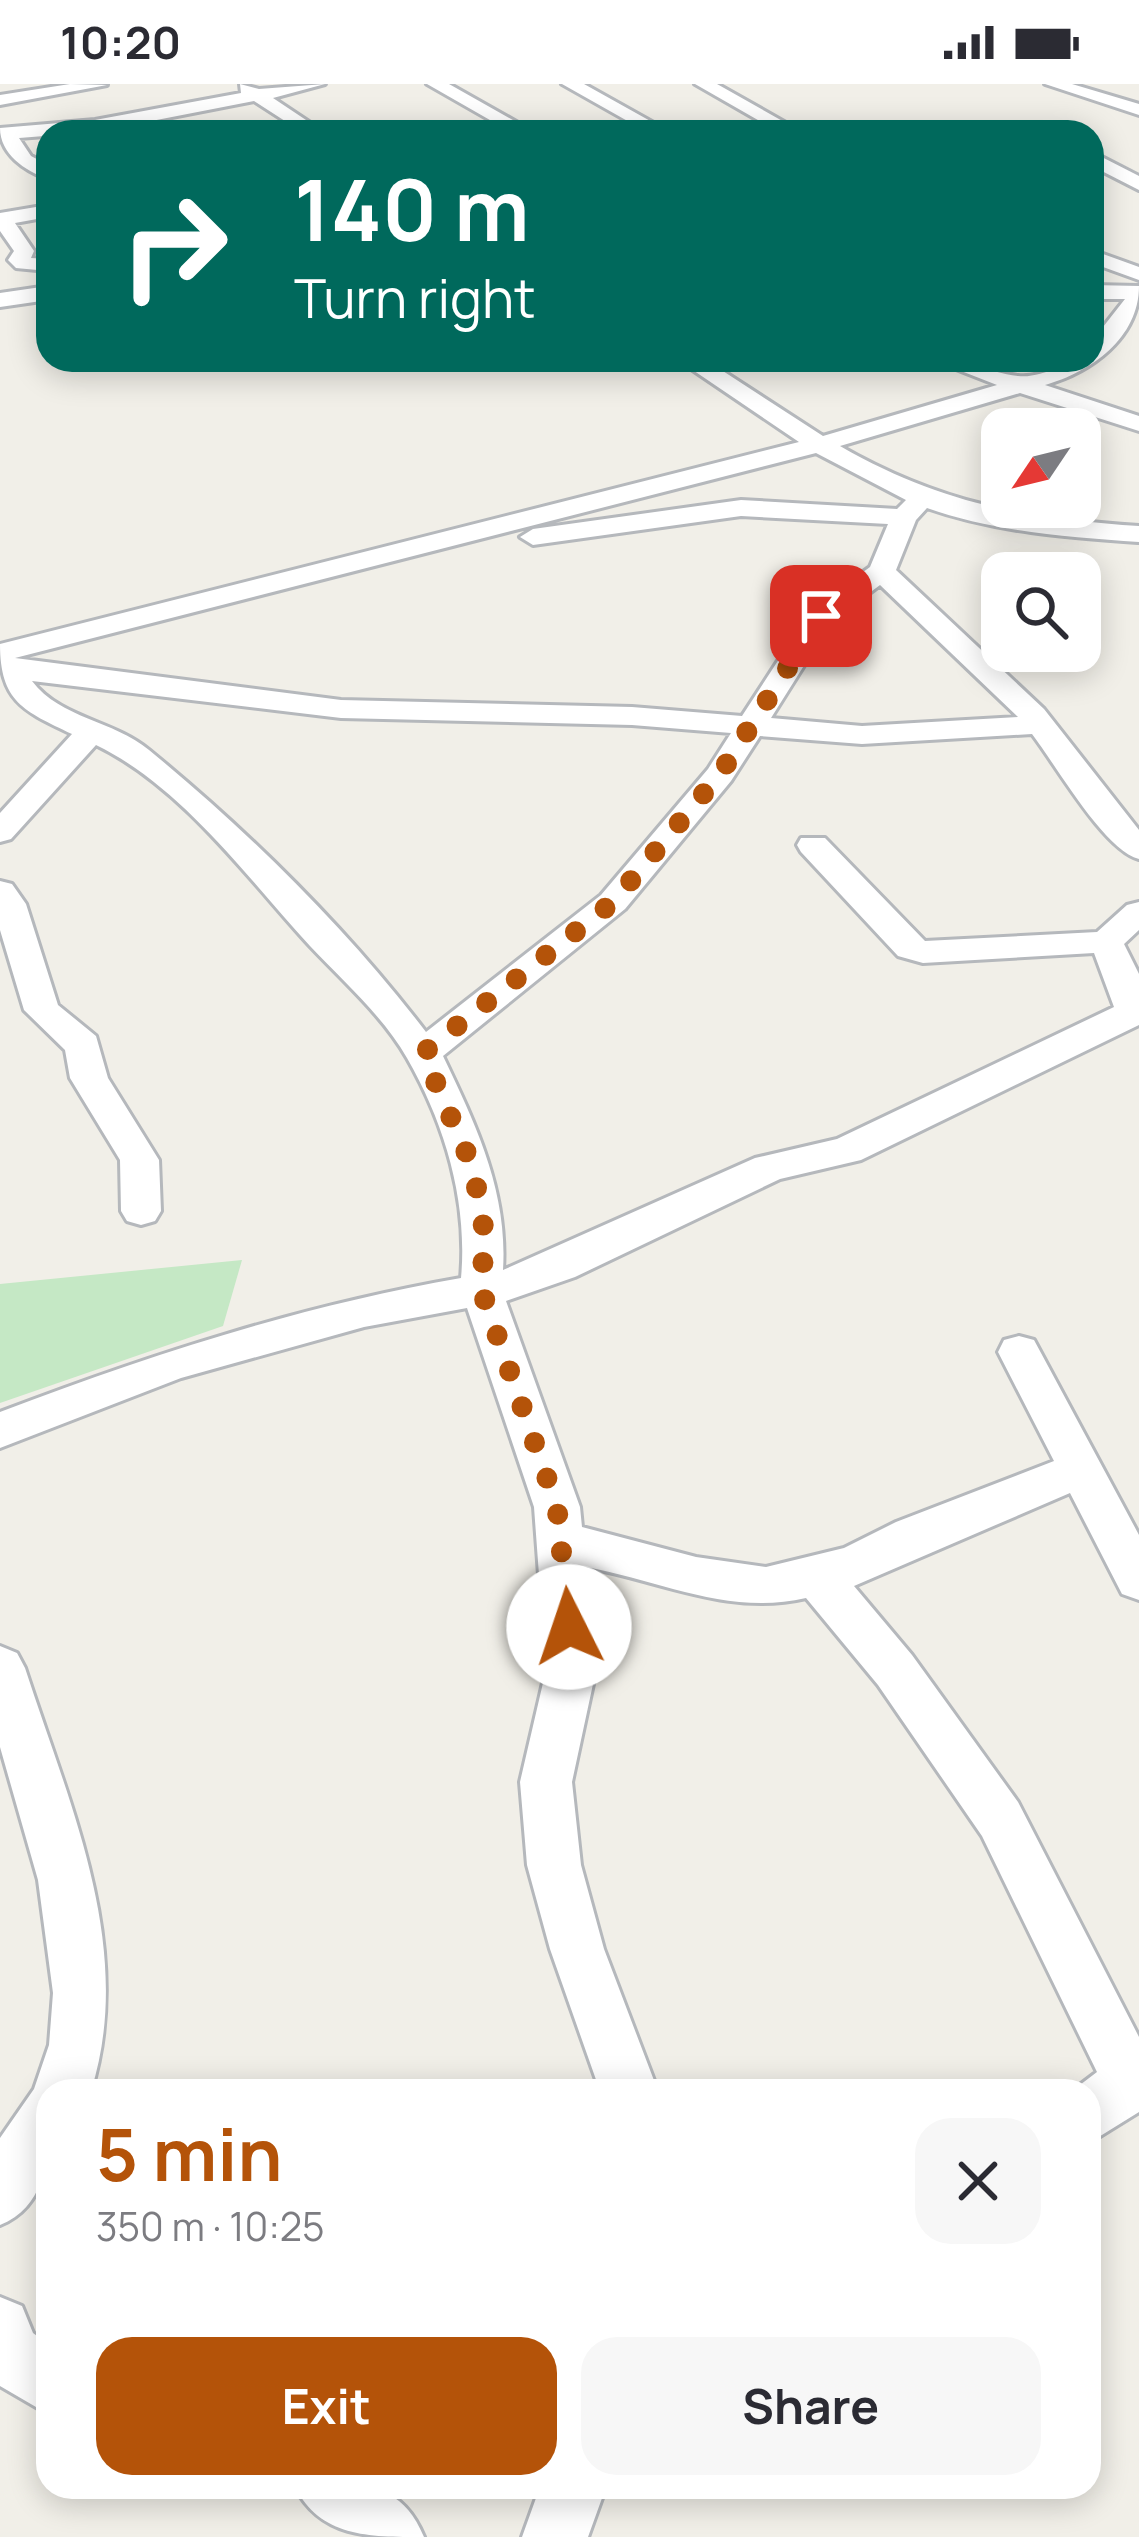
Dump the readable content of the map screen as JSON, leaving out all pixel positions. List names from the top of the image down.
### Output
{
  "north": "bottom left",
  "page": {
    "status": "10:20",
    "turn": ["140 m", "Turn right"],
    "heading": ["5 min", "350 m · 10:25"],
    "buttons": ["Exit", "Share"]
  }
}
